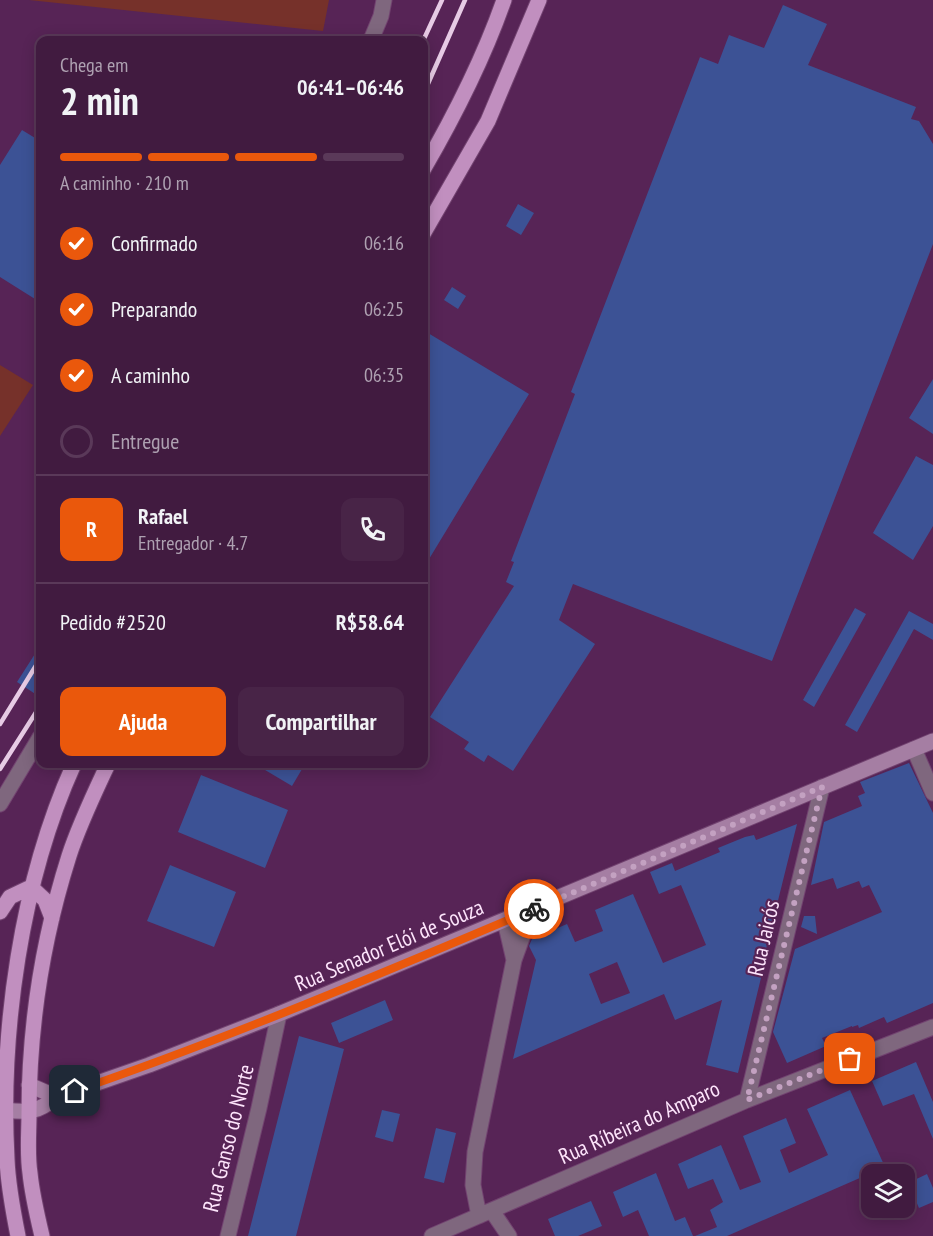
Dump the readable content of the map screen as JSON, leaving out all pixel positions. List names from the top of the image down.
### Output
{
  "streets": {
    "main road": ["Rua Senador Elói de Souza"],
    "street": ["Rua Jaicós", "Rua Ríbeira do Amparo", "Rua Ganso do Norte"]
  },
  "crossings": [
    ["Rua Jaicós", "Rua Senador Elói de Souza"],
    ["Rua Jaicós", "Rua Ríbeira do Amparo"],
    ["Rua Senador Elói de Souza", "Rua Ganso do Norte"]
  ],
  "page": {
    "heading": ["2 min", "Chega em", "06:41–06:46"],
    "panel": [
      "Rafael",
      "Entregador · 4.7",
      "Pedido #2520",
      "R$58.64"
    ],
    "bar": "A caminho · 210 m",
    "list": [
      ["Confirmado", "06:16"],
      ["Preparando", "06:25"],
      ["A caminho", "06:35"],
      "Entregue"
    ],
    "round": "R",
    "buttons": ["Ajuda", "Compartilhar"]
  }
}
